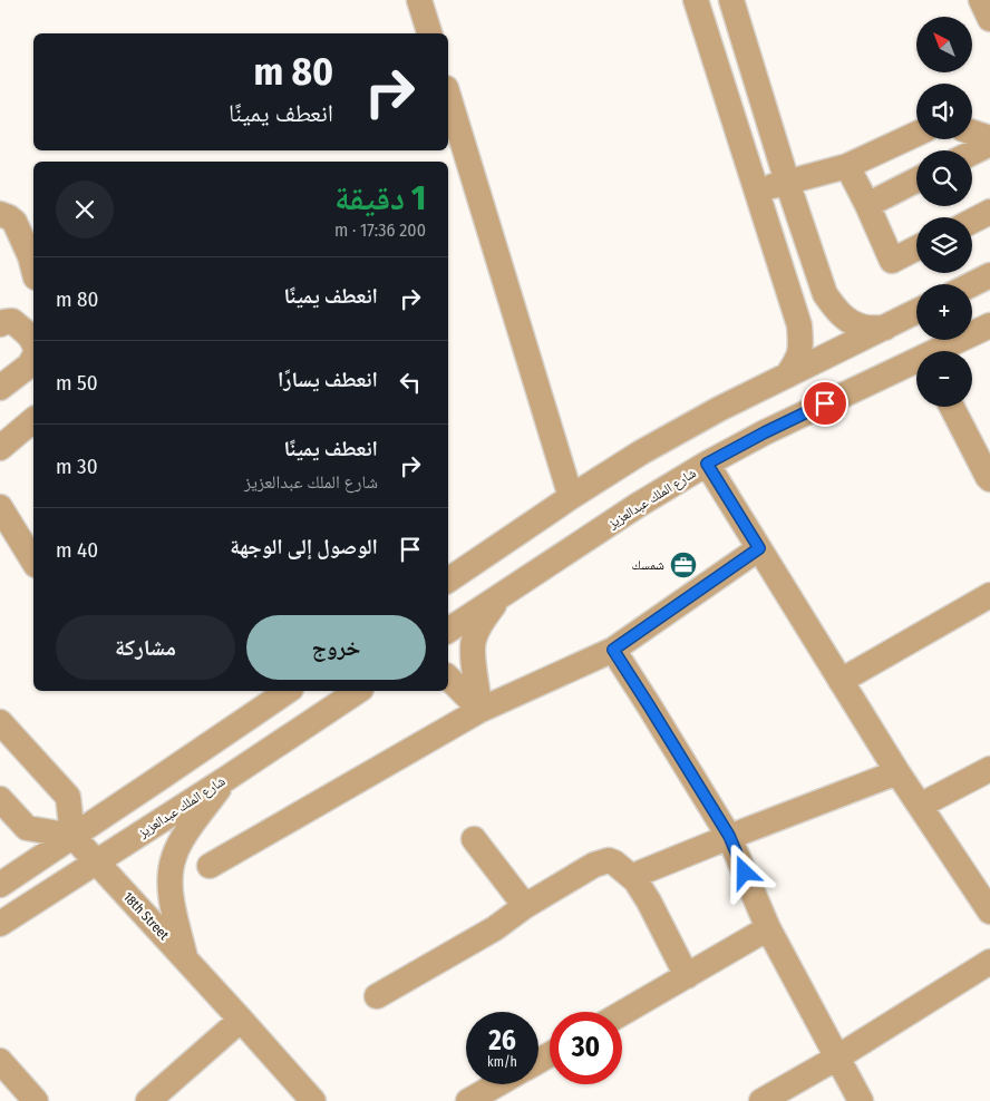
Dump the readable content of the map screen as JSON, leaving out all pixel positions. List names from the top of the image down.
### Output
{
  "streets": {
    "street": ["شارع الملك عبدالعزيز", "18th Street"]
  },
  "crossings": [
    ["شارع الملك عبدالعزيز", "18th Street"]
  ],
  "places": {
    "office": ["شمسك"]
  },
  "north": "top left",
  "page": {
    "map_buttons": ["+", "−"],
    "turn": ["80 m", "انعطف يمينًا"],
    "heading": ["1 دقيقة", "200 m · 17:36"],
    "list": [
      {
        "name": "انعطف يمينًا",
        "value": "80 m"
      },
      {
        "name": "انعطف يسارًا",
        "value": "50 m"
      },
      {
        "name": "انعطف يمينًا",
        "note": "شارع الملك عبدالعزيز",
        "value": "30 m"
      },
      {
        "name": "الوصول إلى الوجهة",
        "value": "40 m"
      }
    ],
    "buttons": ["خروج", "مشاركة"],
    "speed": "26 km/h",
    "limit": "30"
  }
}
